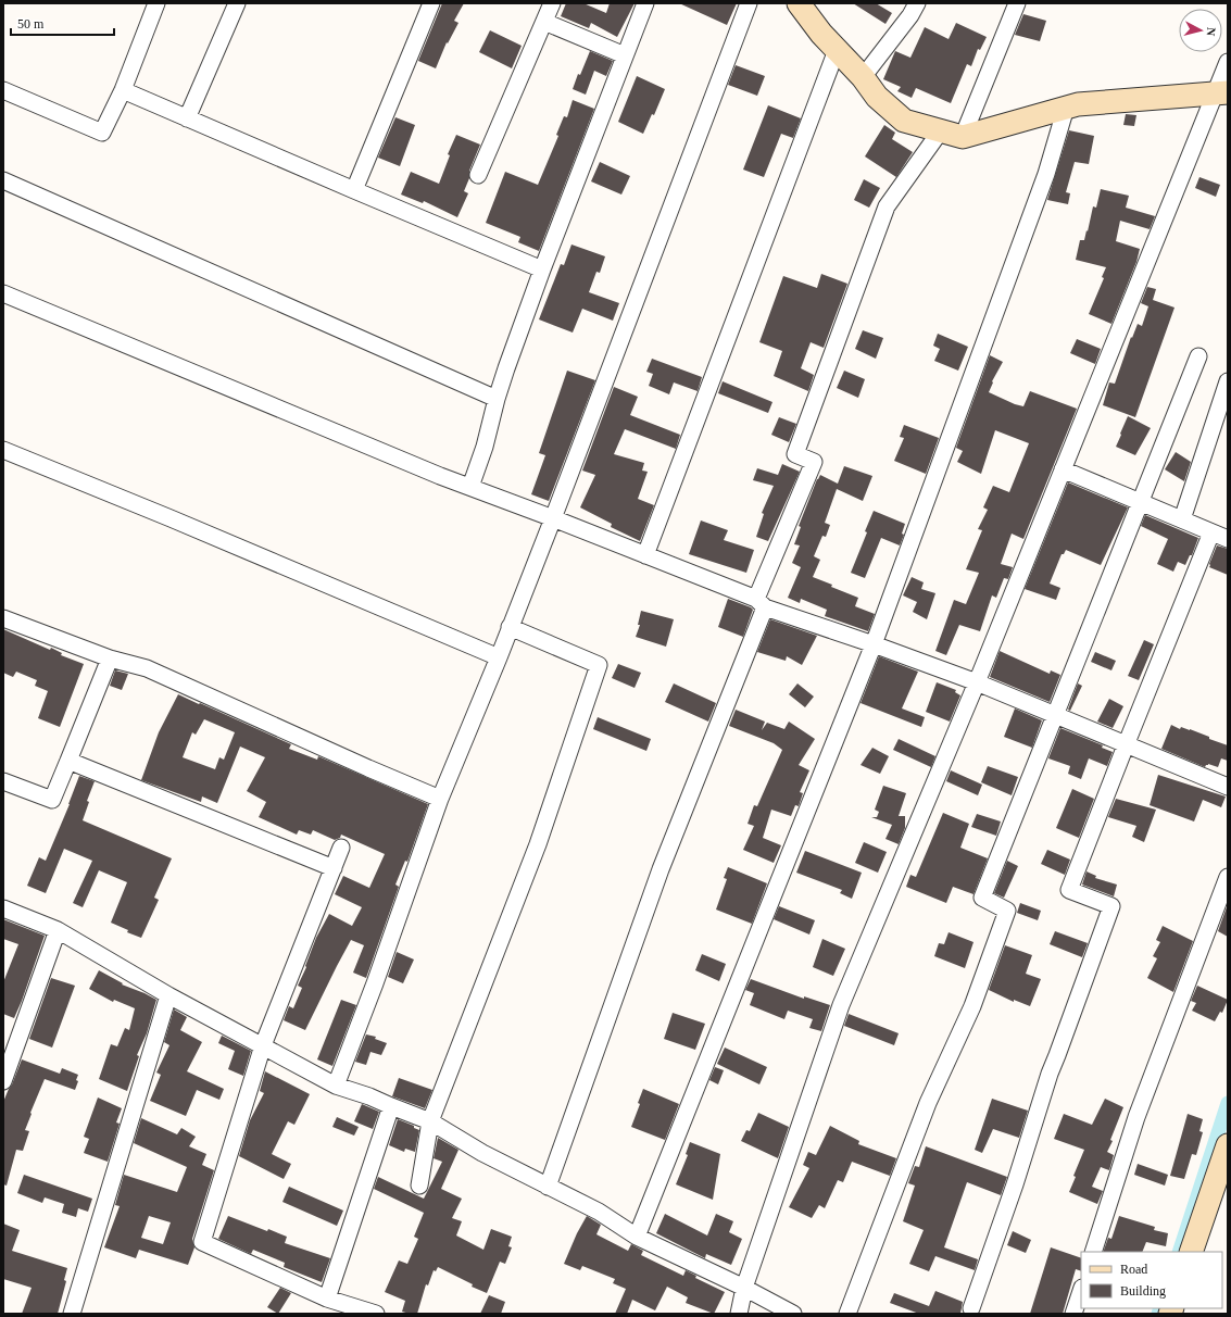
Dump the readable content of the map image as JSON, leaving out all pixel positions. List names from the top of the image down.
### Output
{
  "legend": ["Road", "Building"],
  "scale_bar": "50 m",
  "north": "right"
}
